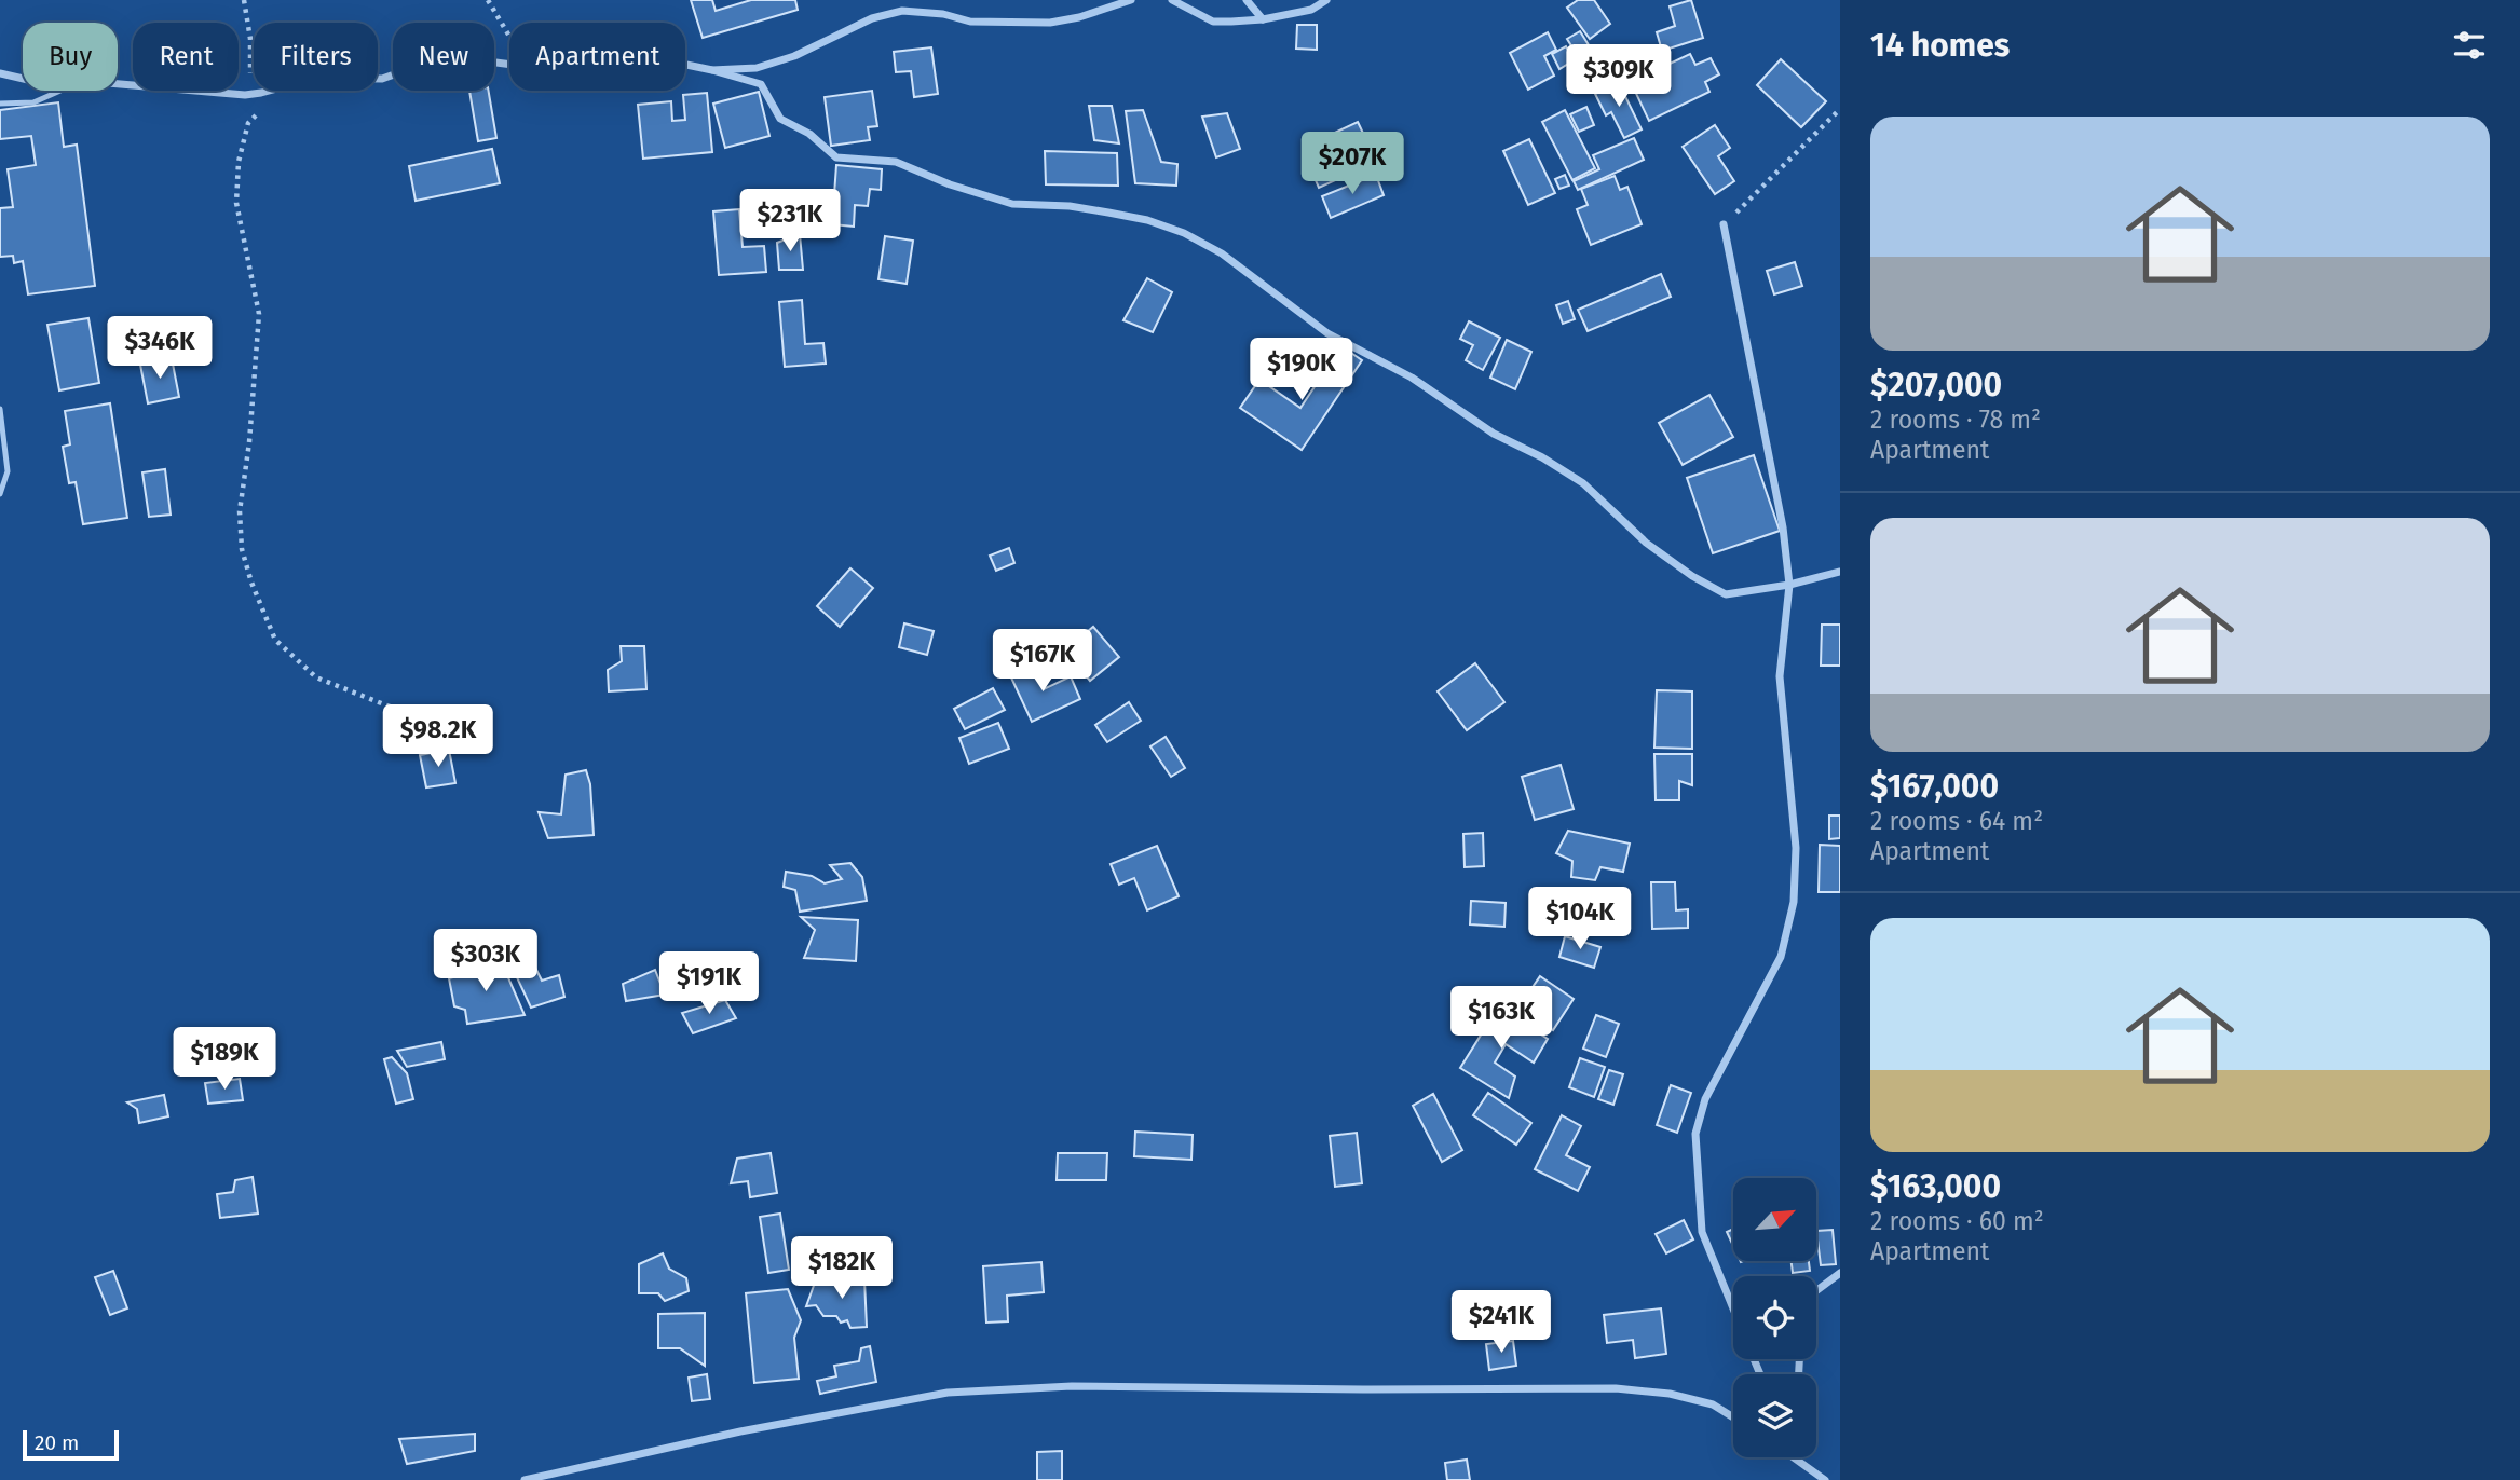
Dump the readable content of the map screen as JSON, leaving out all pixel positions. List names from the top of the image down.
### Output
{
  "scale_bar": "20 m",
  "north": "top right",
  "page": {
    "heading": "14 homes",
    "chip": [
      "Buy",
      "Rent",
      "Filters",
      "New",
      "Apartment"
    ],
    "price": [
      "$309K",
      "$207K",
      "$231K",
      "$346K",
      "$190K",
      "$167K",
      "$98.2K",
      "$104K",
      "$303K",
      "$191K",
      "$163K",
      "$189K",
      "$182K",
      "$241K"
    ],
    "list": [
      {
        "name": "$207,000",
        "note": "2 rooms · 78 m² · Apartment"
      },
      {
        "name": "$167,000",
        "note": "2 rooms · 64 m² · Apartment"
      },
      {
        "name": "$163,000",
        "note": "2 rooms · 60 m² · Apartment"
      }
    ],
    "scale": "20 m"
  }
}
